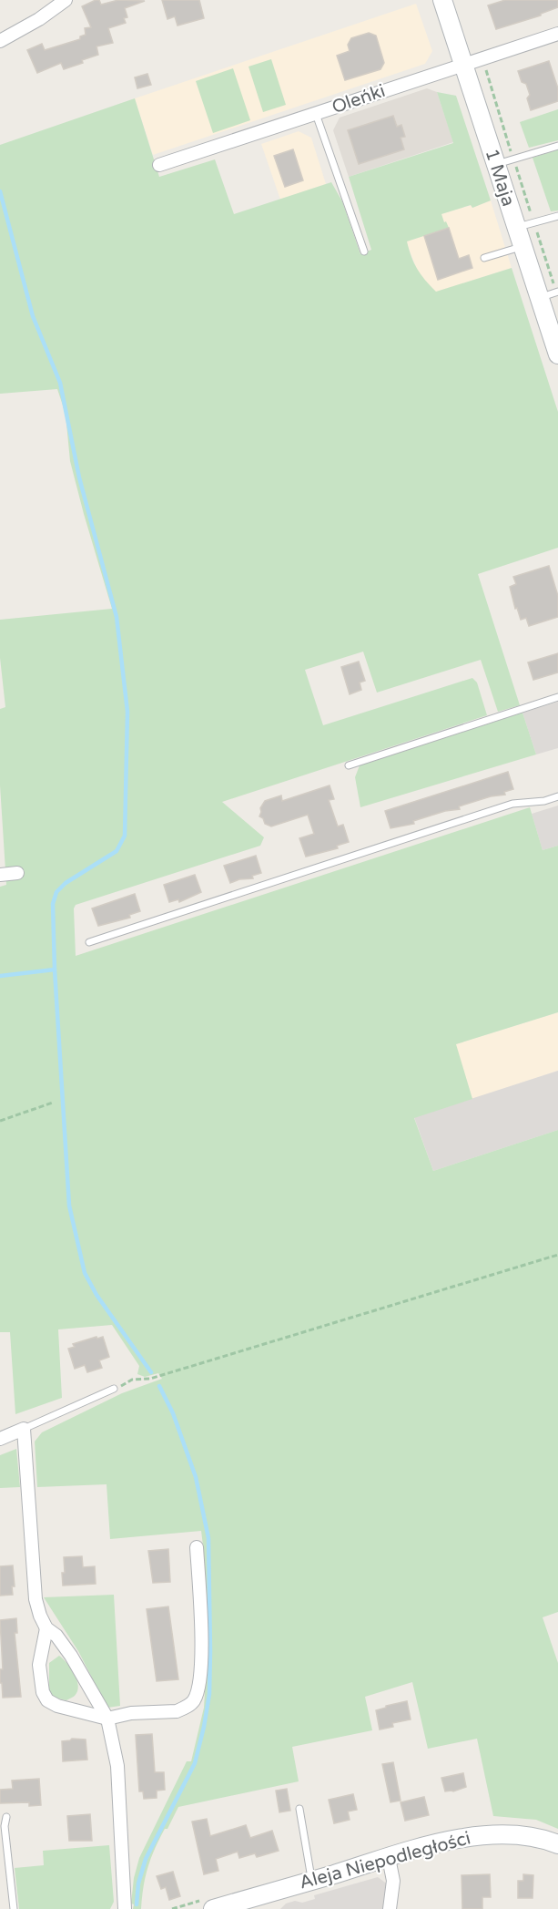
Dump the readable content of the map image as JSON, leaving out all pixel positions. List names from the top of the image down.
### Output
{
  "streets": {
    "main road": ["1 Maja", "Aleja Niepodległości"],
    "street": ["Oleńki"]
  },
  "crossings": [
    ["Oleńki", "1 Maja"]
  ]
}
